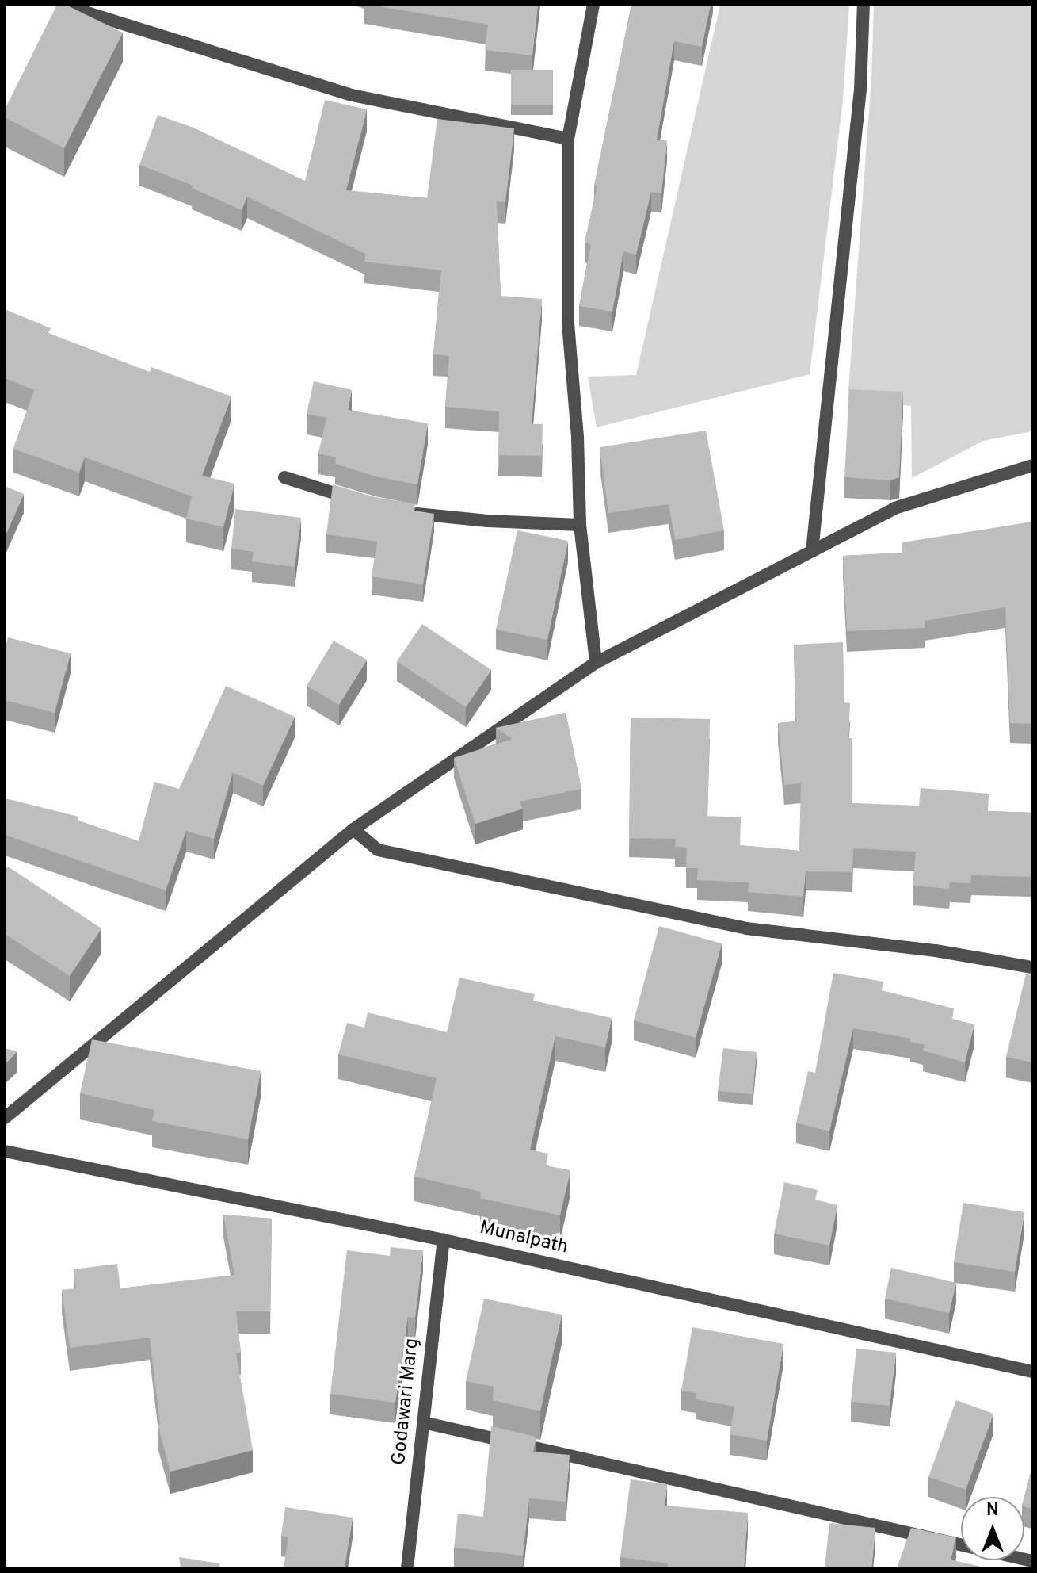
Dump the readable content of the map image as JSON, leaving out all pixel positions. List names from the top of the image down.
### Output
{
  "streets": {
    "street": ["Munalpath", "Godawari Marg"]
  },
  "crossings": [
    ["Munalpath", "Godawari Marg"]
  ],
  "north": "top"
}
